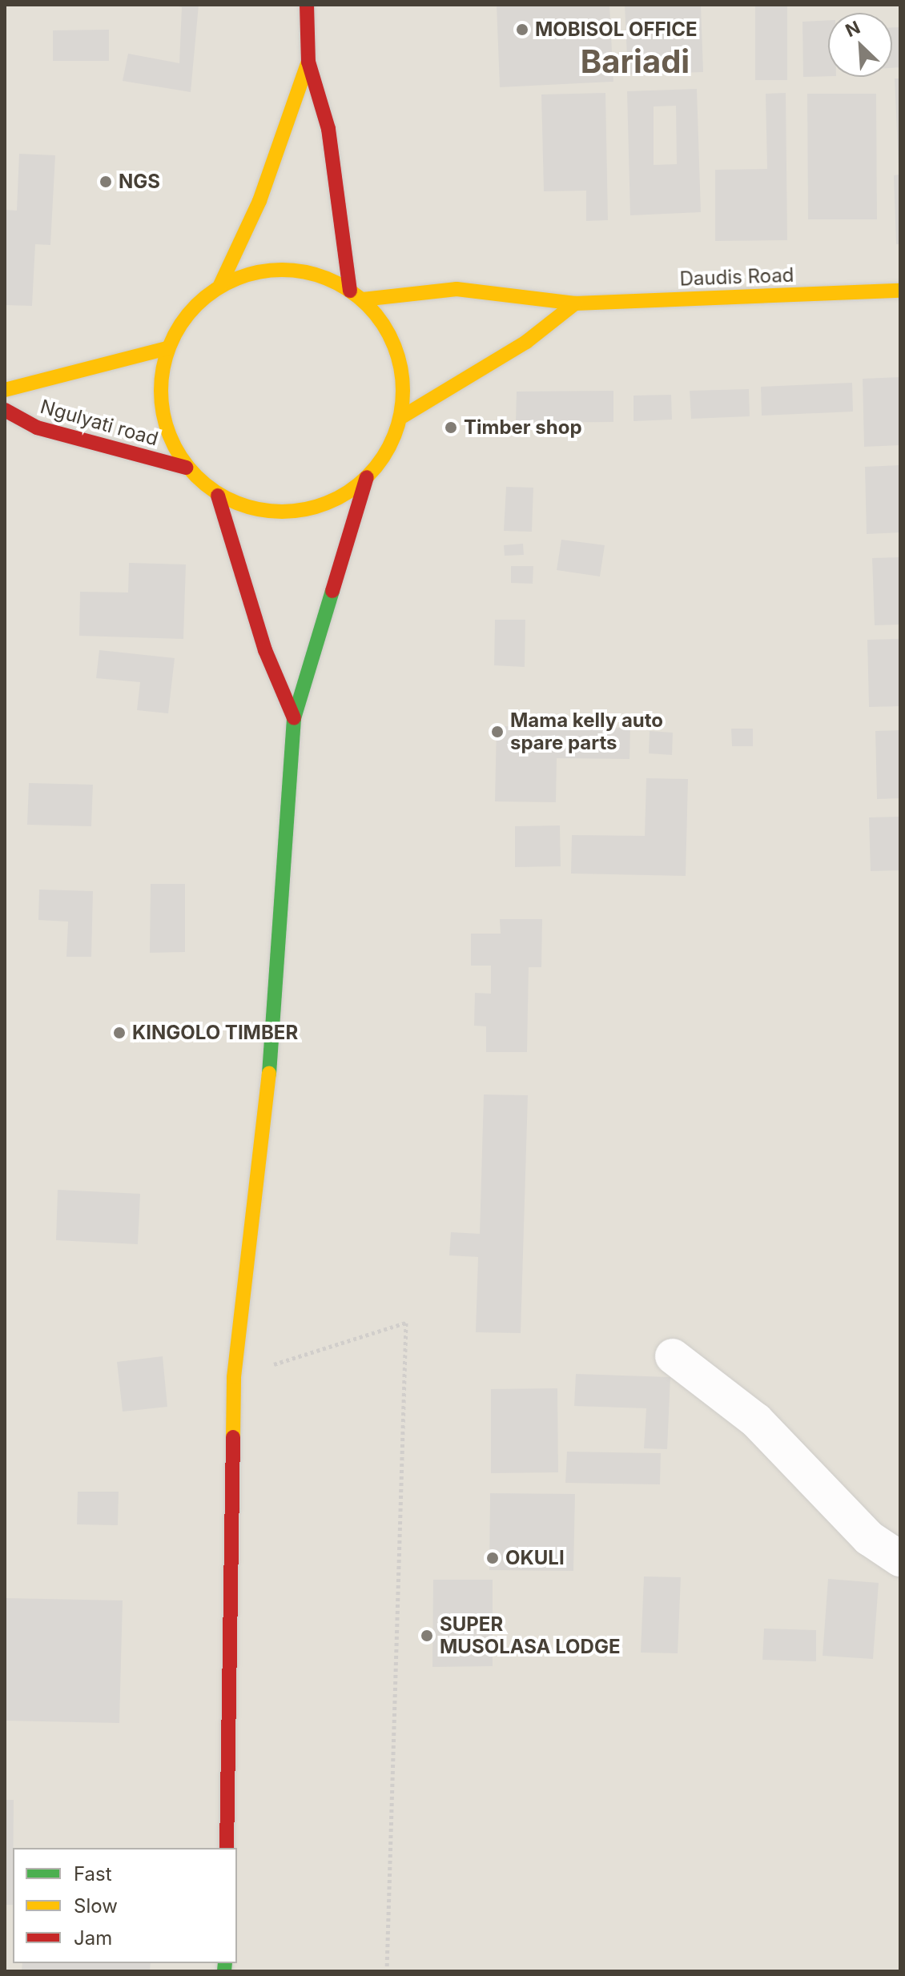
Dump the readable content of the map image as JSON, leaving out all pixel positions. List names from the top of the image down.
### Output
{
  "streets": {
    "main road": ["Daudis Road", "Ngulyati road"]
  },
  "districts": ["Bariadi"],
  "places": [
    "MOBISOL OFFICE",
    "NGS",
    "Timber shop",
    "Mama kelly auto spare parts",
    "KINGOLO TIMBER",
    "OKULI",
    "SUPER MUSOLASA LODGE"
  ],
  "legend": ["Fast", "Slow", "Jam"],
  "north": "top left"
}
